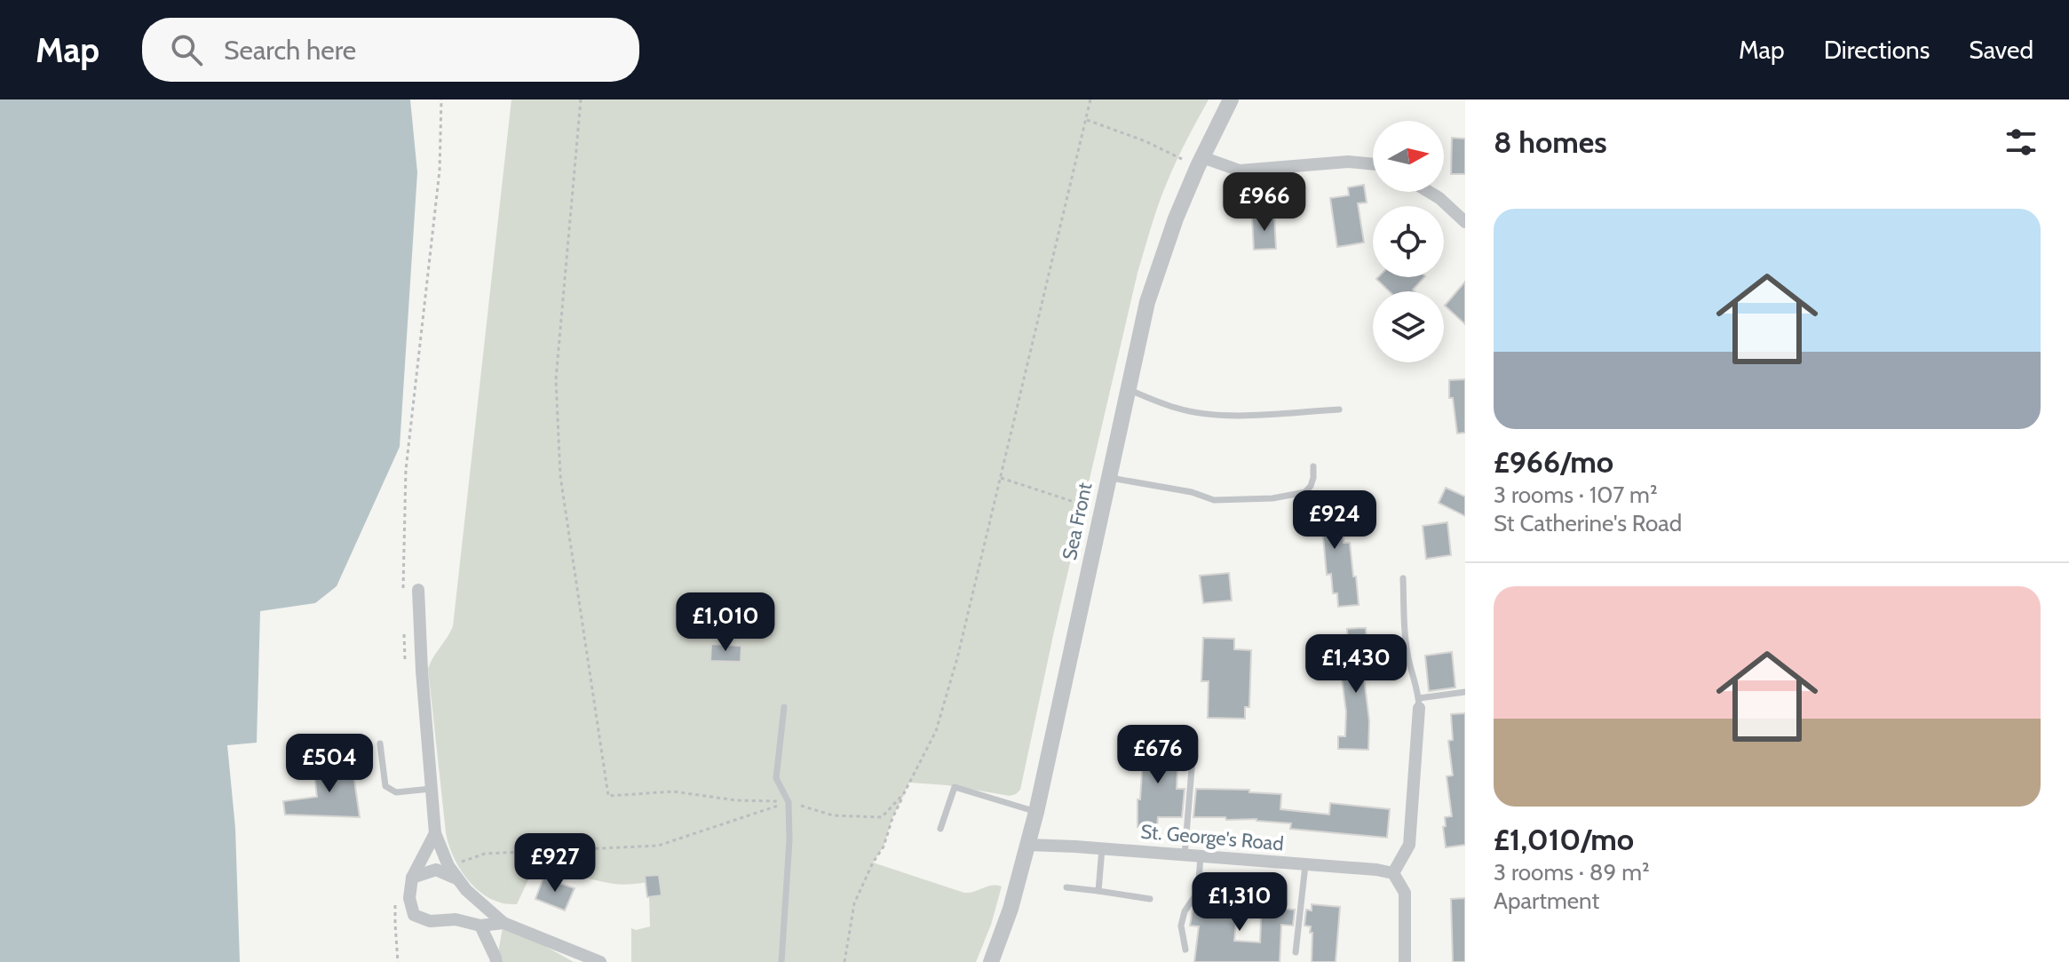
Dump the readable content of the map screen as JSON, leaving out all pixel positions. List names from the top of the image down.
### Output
{
  "streets": {
    "street": ["Sea Front", "St. George's Road"]
  },
  "crossings": [
    ["Sea Front", "St. George's Road"]
  ],
  "north": "right",
  "page": {
    "header": "Map",
    "search": "Search here",
    "nav": ["Map", "Directions", "Saved"],
    "heading": "8 homes",
    "price": [
      "£966",
      "£924",
      "£1,010",
      "£1,430",
      "£676",
      "£504",
      "£927",
      "£1,310"
    ],
    "list": [
      {
        "name": "£966/mo",
        "note": "3 rooms · 107 m² · St Catherine's Road"
      },
      {
        "name": "£1,010/mo",
        "note": "3 rooms · 89 m² · Apartment"
      }
    ]
  }
}
